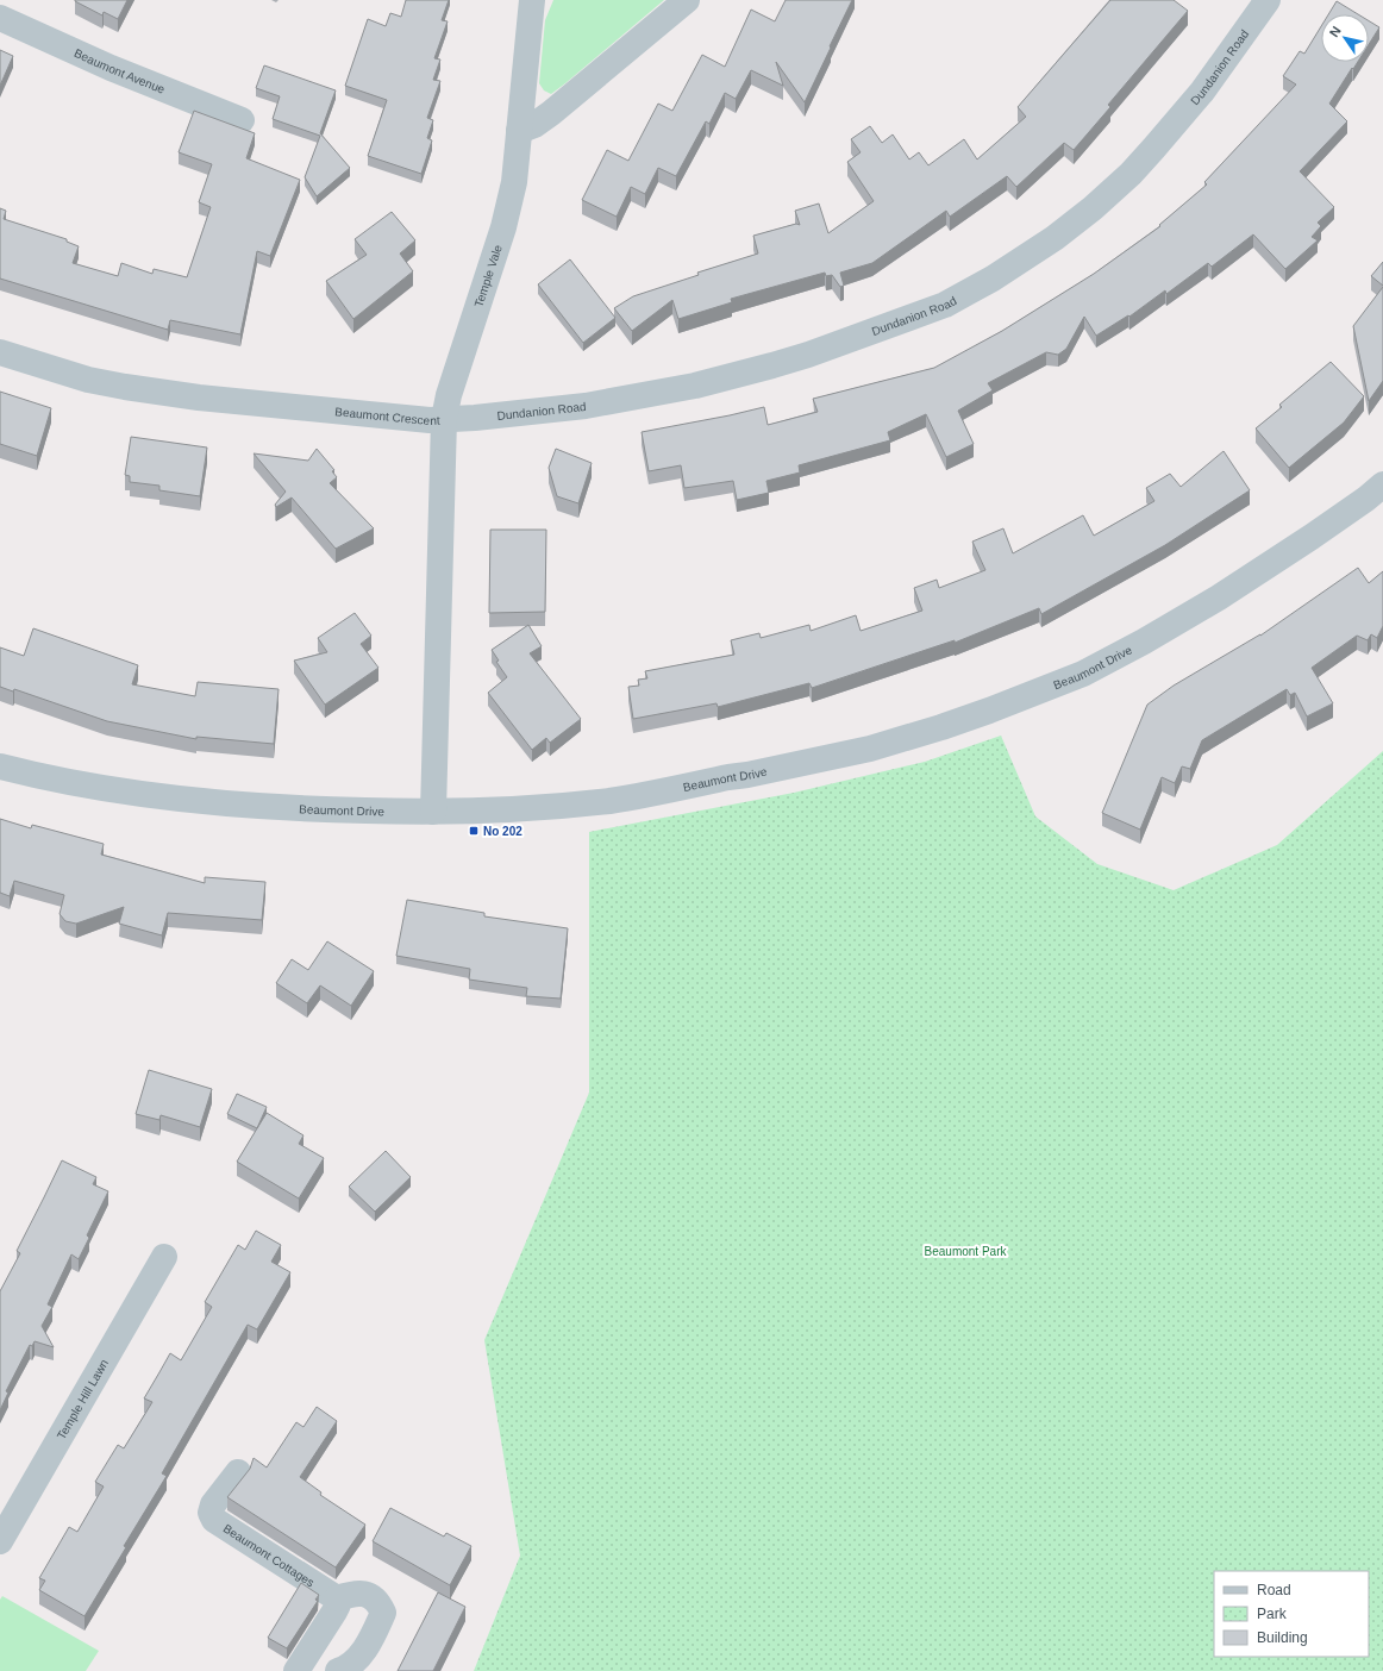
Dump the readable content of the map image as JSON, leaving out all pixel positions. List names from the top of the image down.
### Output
{
  "streets": {
    "street": [
      "Dundanion Road",
      "Beaumont Avenue",
      "Temple Vale",
      "Beaumont Crescent",
      "Beaumont Drive",
      "Temple Hill Lawn",
      "Beaumont Cottages"
    ]
  },
  "crossings": [
    ["Dundanion Road", "Temple Vale"],
    ["Dundanion Road", "Beaumont Crescent"],
    ["Temple Vale", "Beaumont Crescent"],
    ["Beaumont Crescent", "Beaumont Drive"]
  ],
  "parks": ["Beaumont Park"],
  "places": {
    "transit": ["No 202"]
  },
  "legend": ["Road", "Park", "Building"],
  "north": "top left"
}
